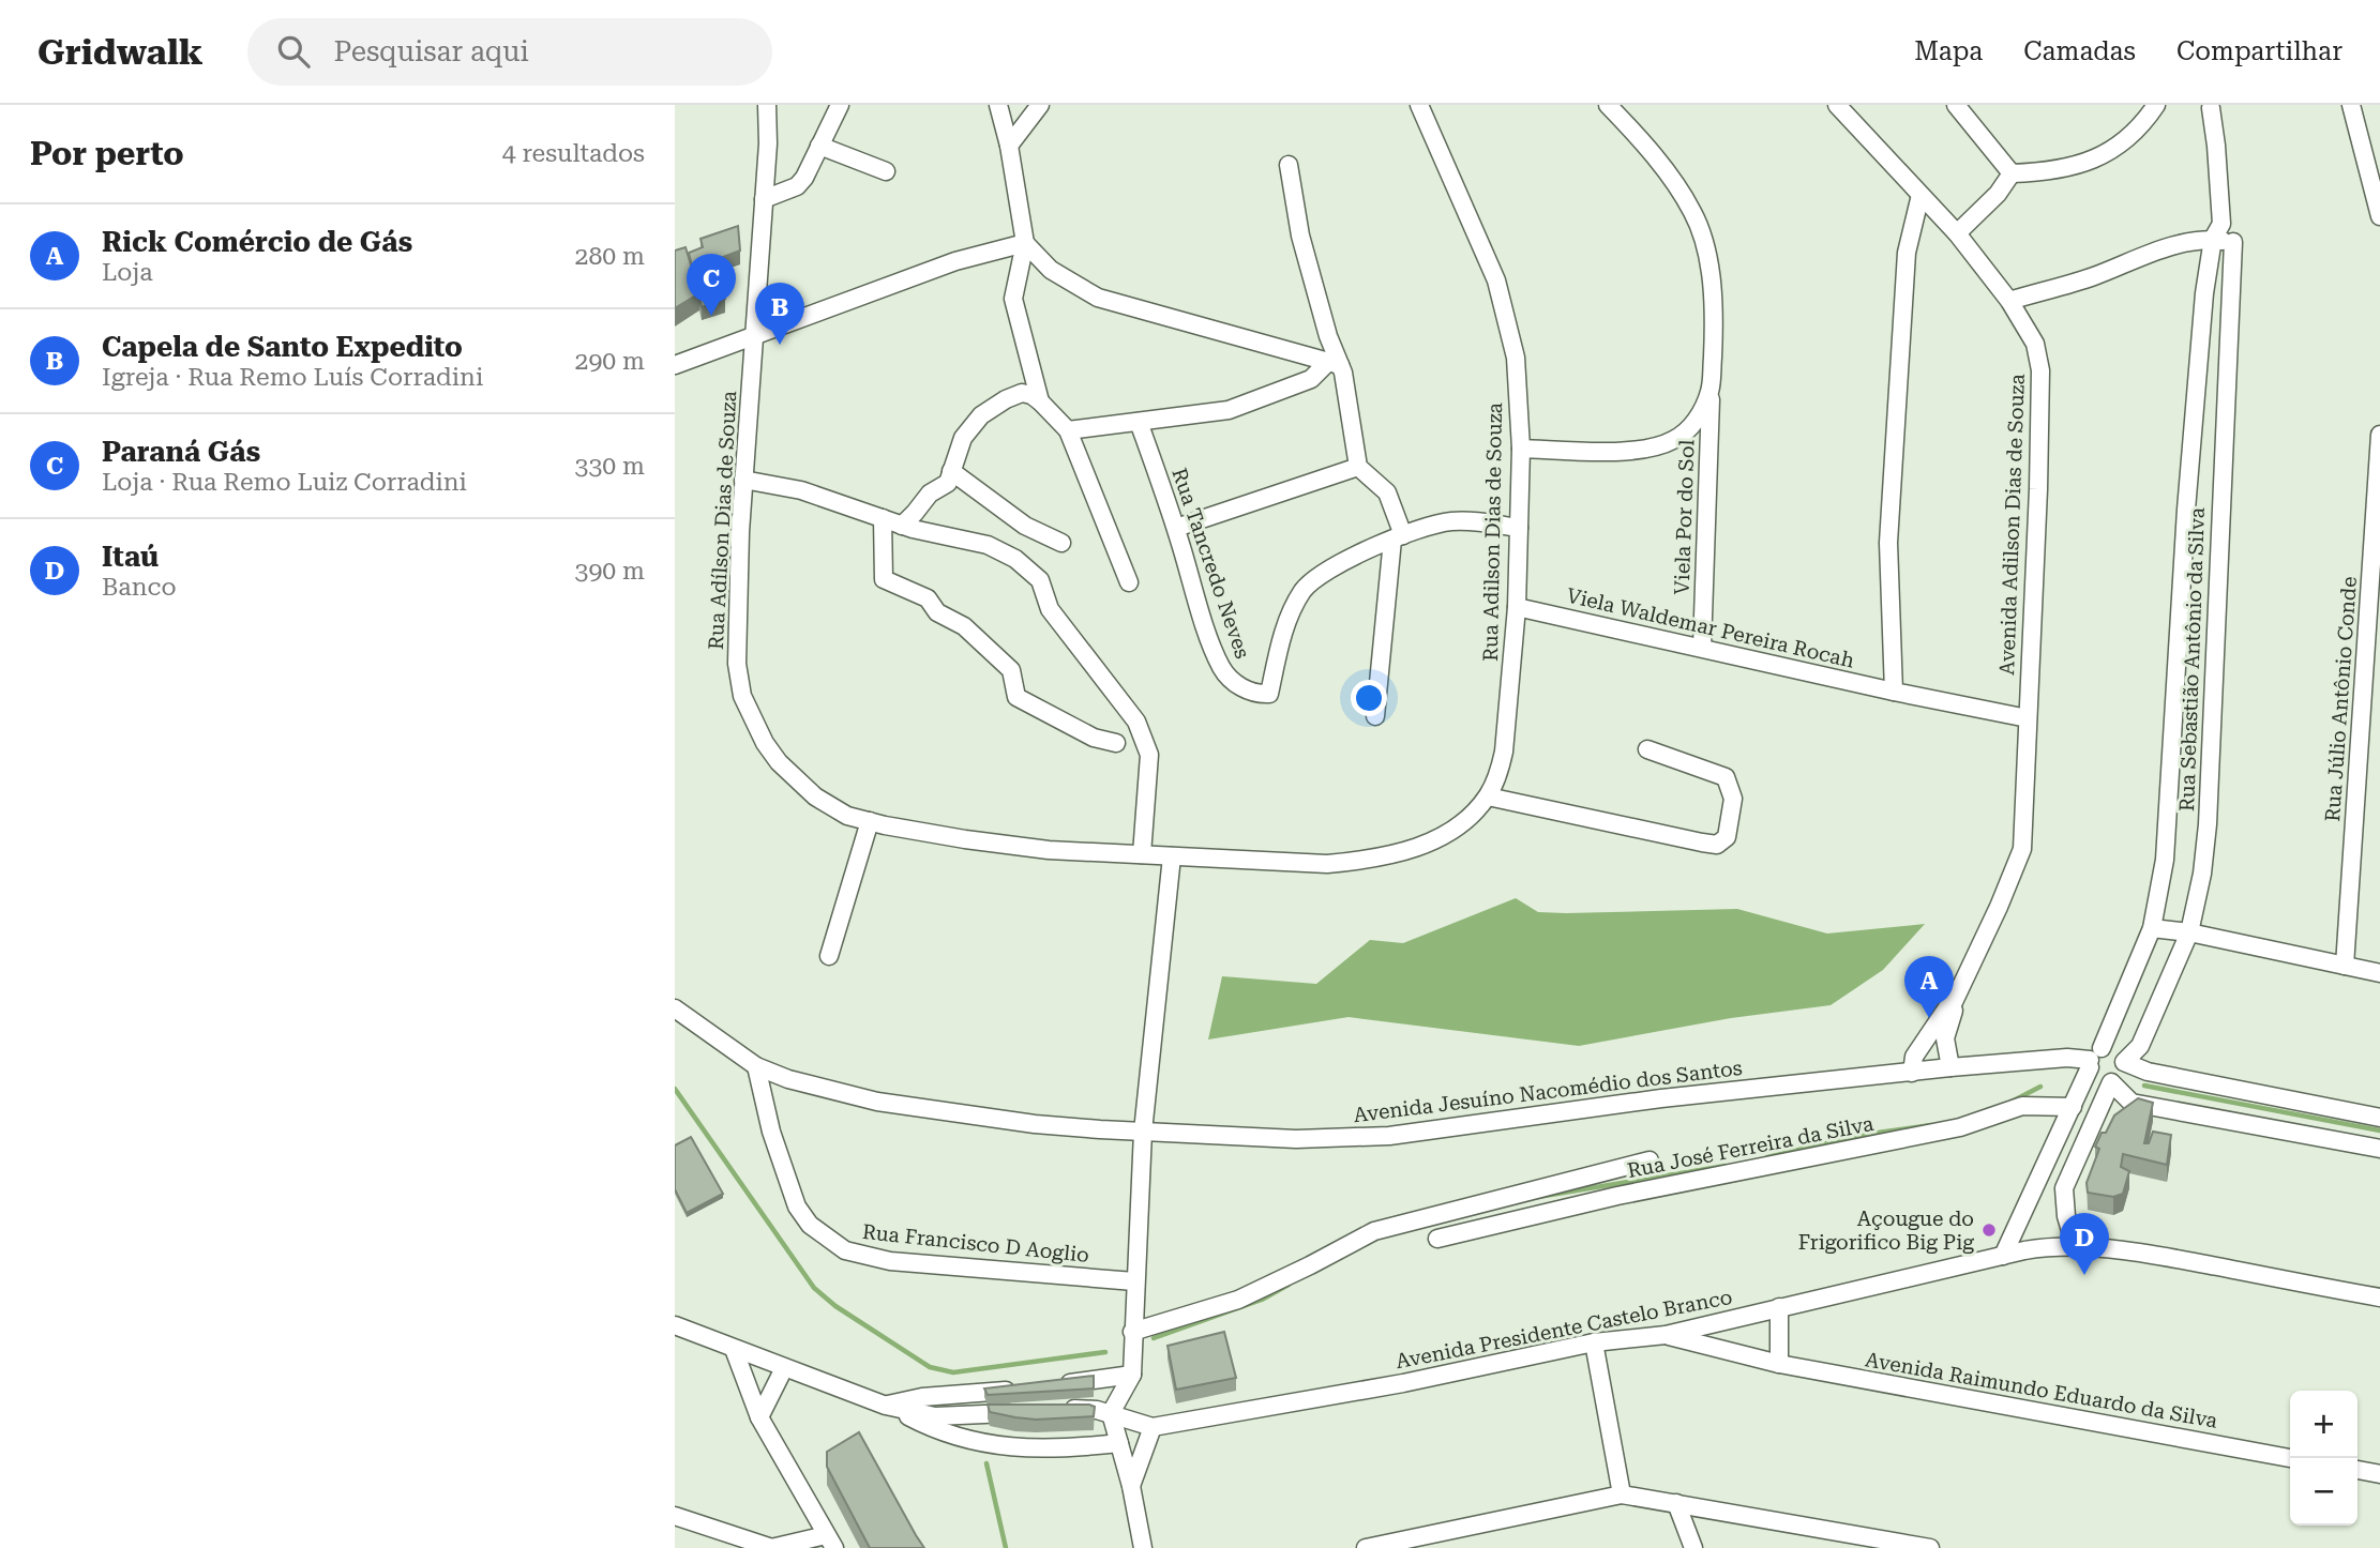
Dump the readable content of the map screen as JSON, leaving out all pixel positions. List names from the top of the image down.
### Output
{
  "streets": {
    "street": [
      "Viela Por do Sol",
      "Rua Adílson Dias de Souza",
      "Avenida Adilson Dias de Souza",
      "Rua Adilson Dias de Souza",
      "Rua Tancredo Neves",
      "Viela Waldemar Pereira Rocah",
      "Rua Sebastião Antônio da Silva",
      "Rua Júlio Antônio Conde",
      "Avenida Jesuíno Nacomédio dos Santos",
      "Rua José Ferreira da Silva",
      "Rua Francisco D Aoglio",
      "Avenida Presidente Castelo Branco",
      "Avenida Raimundo Eduardo da Silva"
    ]
  },
  "crossings": [
    ["Viela Por do Sol", "Viela Waldemar Pereira Rocah"],
    ["Rua Adílson Dias de Souza", "Rua Adilson Dias de Souza"],
    ["Avenida Adilson Dias de Souza", "Viela Waldemar Pereira Rocah"],
    ["Avenida Adilson Dias de Souza", "Avenida Jesuíno Nacomédio dos Santos"],
    ["Rua Adilson Dias de Souza", "Viela Waldemar Pereira Rocah"],
    ["Rua Sebastião Antônio da Silva", "Avenida Jesuíno Nacomédio dos Santos"],
    ["Rua Sebastião Antônio da Silva", "Rua José Ferreira da Silva"],
    ["Rua Sebastião Antônio da Silva", "Avenida Presidente Castelo Branco"],
    ["Avenida Jesuíno Nacomédio dos Santos", "Rua Francisco D Aoglio"],
    ["Avenida Presidente Castelo Branco", "Avenida Raimundo Eduardo da Silva"]
  ],
  "places": ["Açougue do Frigorifico Big Pig"],
  "page": {
    "header": "Gridwalk",
    "search": "Pesquisar aqui",
    "nav": ["Mapa", "Camadas", "Compartilhar"],
    "heading": ["Por perto", "4 resultados"],
    "list": [
      {
        "mark": "A",
        "name": "Rick Comércio de Gás",
        "note": "Loja",
        "value": "280 m"
      },
      {
        "mark": "B",
        "name": "Capela de Santo Expedito",
        "note": "Igreja · Rua Remo Luís Corradini",
        "value": "290 m"
      },
      {
        "mark": "C",
        "name": "Paraná Gás",
        "note": "Loja · Rua Remo Luiz Corradini",
        "value": "330 m"
      },
      {
        "mark": "D",
        "name": "Itaú",
        "note": "Banco",
        "value": "390 m"
      }
    ],
    "pins": [
      "C",
      "B",
      "A",
      "D"
    ],
    "map_buttons": ["+", "−"]
  }
}
